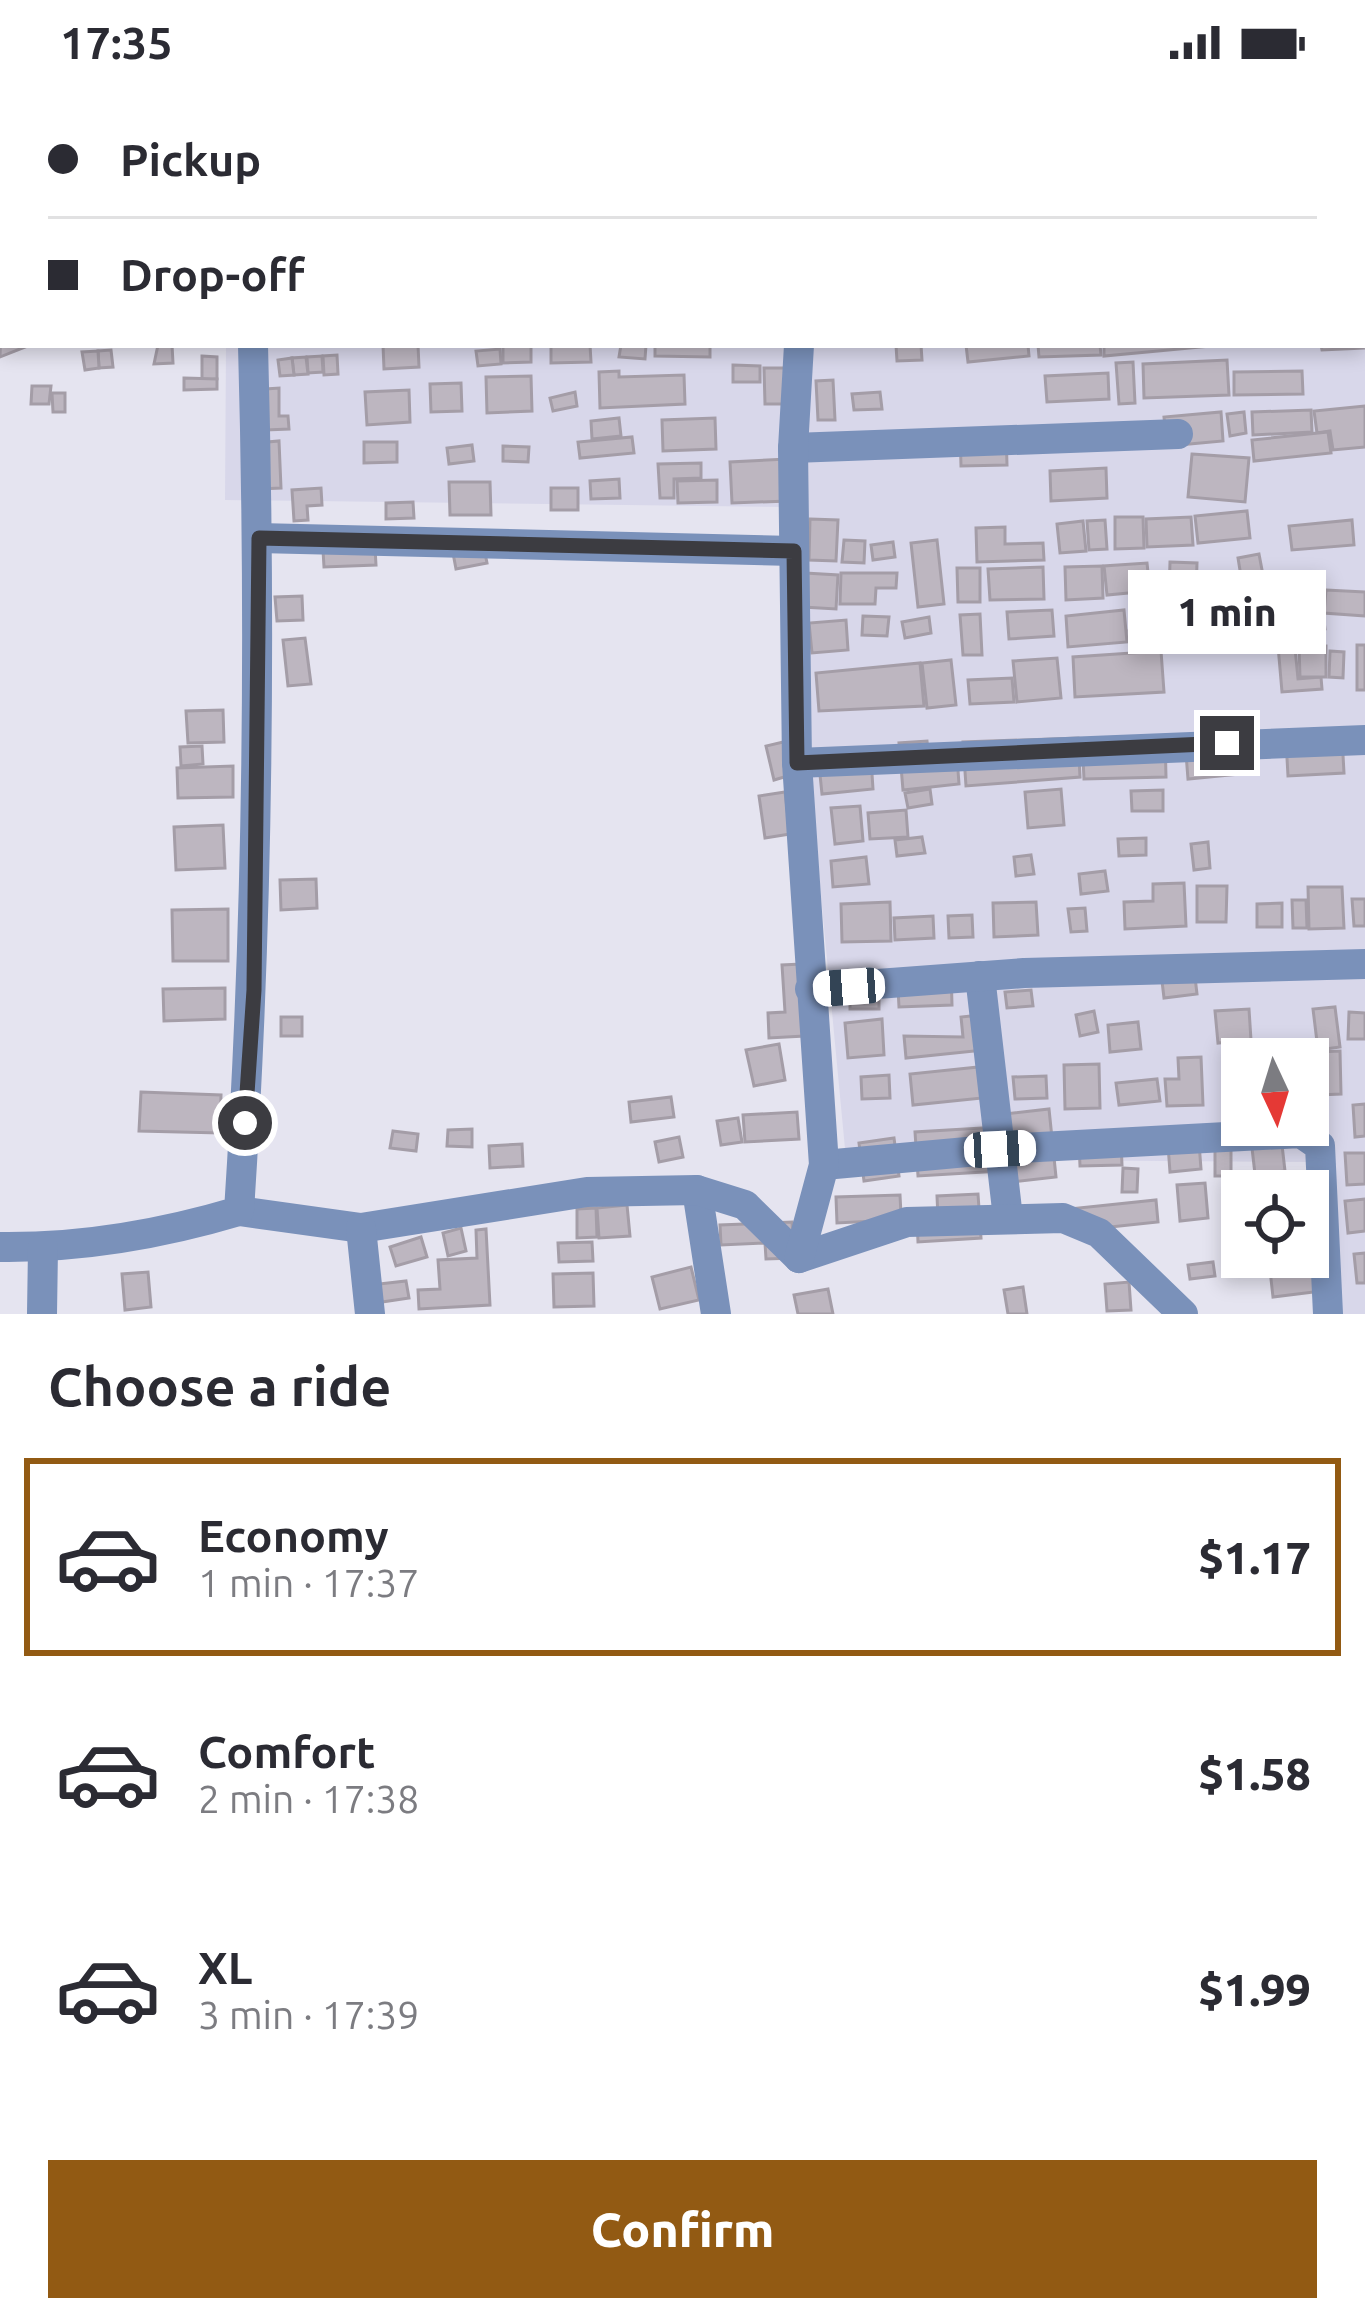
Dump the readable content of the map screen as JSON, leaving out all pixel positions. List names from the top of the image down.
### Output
{
  "north": "bottom",
  "page": {
    "status": "17:35",
    "banner": ["Pickup", "Drop-off"],
    "bubble": "1 min",
    "heading": "Choose a ride",
    "list": [
      {
        "name": "Economy",
        "note": "1 min · 17:37",
        "value": "$1.17"
      },
      {
        "name": "Comfort",
        "note": "2 min · 17:38",
        "value": "$1.58"
      },
      {
        "name": "XL",
        "note": "3 min · 17:39",
        "value": "$1.99"
      }
    ],
    "buttons": "Confirm"
  }
}
